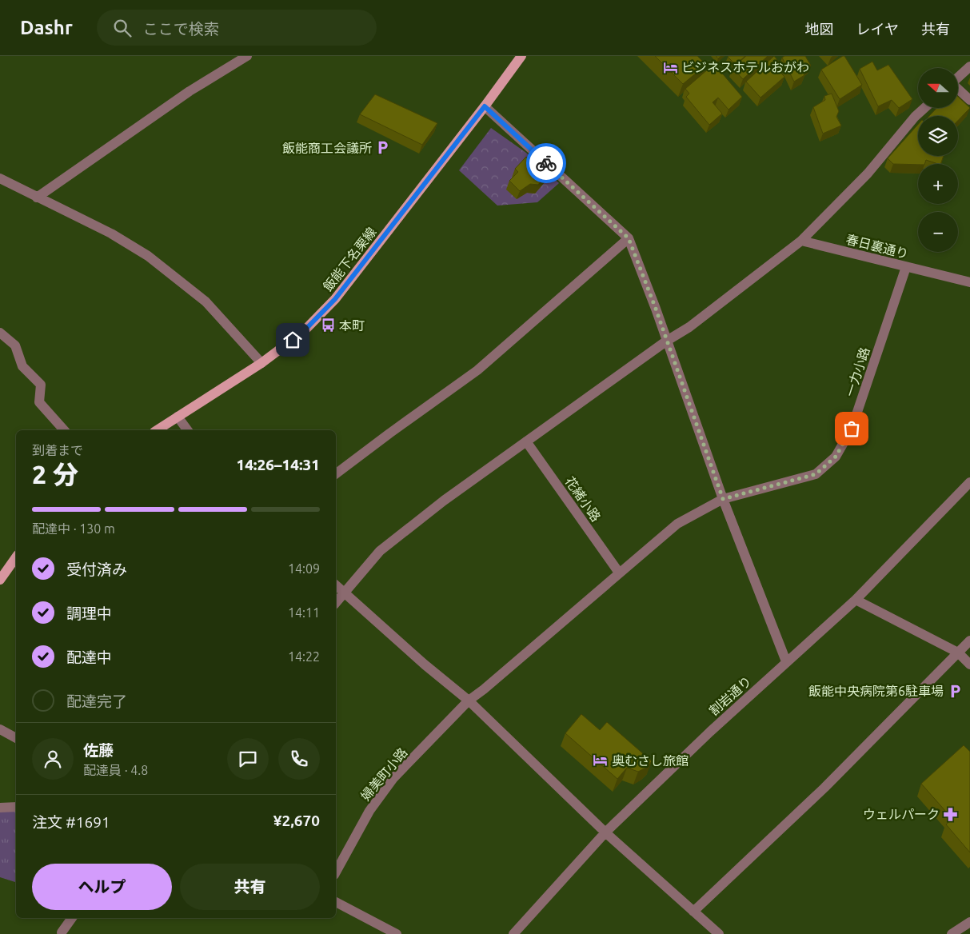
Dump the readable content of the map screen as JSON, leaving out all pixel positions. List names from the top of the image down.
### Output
{
  "streets": {
    "main road": ["飯能下名栗線"],
    "street": [
      "春日裏通り",
      "一力小路",
      "花緒小路",
      "割岩通り",
      "婦美町小路"
    ]
  },
  "crossings": [
    ["春日裏通り", "一力小路"],
    ["一力小路", "花緒小路"],
    ["一力小路", "婦美町小路"],
    ["花緒小路", "婦美町小路"]
  ],
  "places": {
    "hotel": ["ビジネスホテルおがわ", "奥むさし旅館"],
    "parking": ["飯能商工会議所", "飯能中央病院第6駐車場"],
    "bus stop": ["本町"],
    "pharmacy": ["ウェルパーク"]
  },
  "north": "left",
  "page": {
    "header": "Dashr",
    "search": "ここで検索",
    "nav": ["地図", "レイヤ", "共有"],
    "map_buttons": ["+", "−"],
    "heading": ["2 分", "到着まで", "14:26–14:31"],
    "panel": [
      "佐藤",
      "配達員 · 4.8",
      "注文 #1691",
      "¥2,670"
    ],
    "bar": "配達中 · 130 m",
    "list": [
      ["受付済み", "14:09"],
      ["調理中", "14:11"],
      ["配達中", "14:22"],
      "配達完了"
    ],
    "buttons": ["ヘルプ", "共有"]
  }
}
